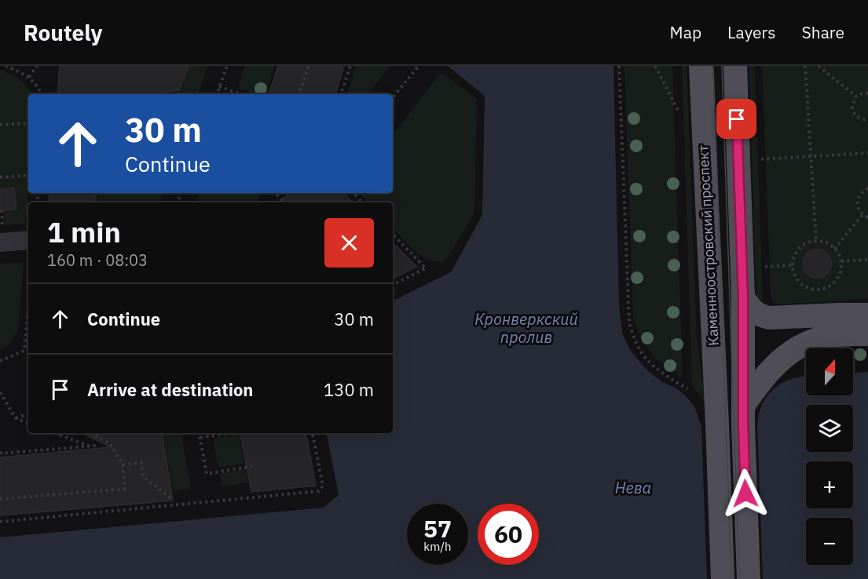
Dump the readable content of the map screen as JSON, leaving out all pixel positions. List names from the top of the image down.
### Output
{
  "streets": {
    "main road": ["Каменноостровский проспект"]
  },
  "water": ["Кронверкский пролив", "Нева"],
  "north": "top",
  "page": {
    "header": "Routely",
    "nav": ["Map", "Layers", "Share"],
    "turn": ["30 m", "Continue"],
    "heading": ["1 min", "160 m · 08:03"],
    "list": [
      {
        "name": "Continue",
        "value": "30 m"
      },
      {
        "name": "Arrive at destination",
        "value": "130 m"
      }
    ],
    "map_buttons": ["+", "−"],
    "speed": "57 km/h",
    "limit": "60"
  }
}
